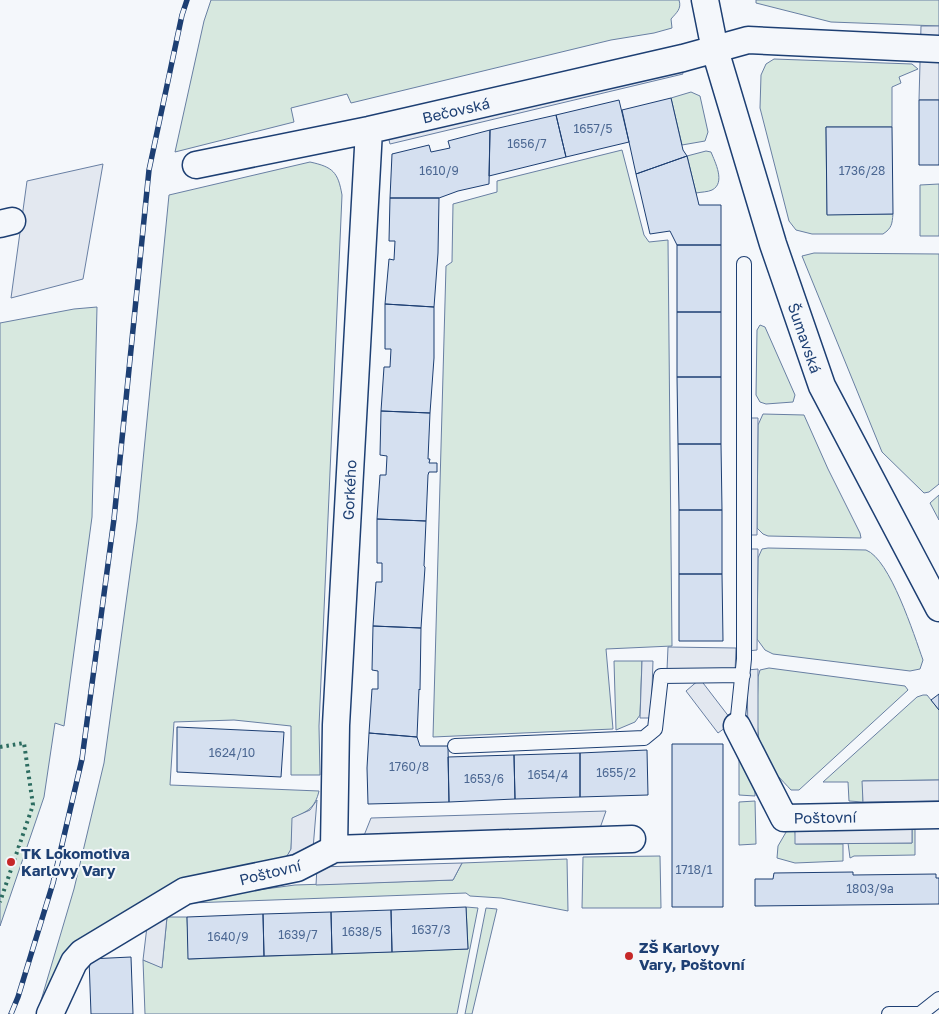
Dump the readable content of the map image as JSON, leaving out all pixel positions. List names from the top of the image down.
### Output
{
  "streets": {
    "street": [
      "Bečovská",
      "Šumavská",
      "Gorkého",
      "Poštovní"
    ]
  },
  "crossings": [
    ["Bečovská", "Šumavská"],
    ["Bečovská", "Gorkého"],
    ["Gorkého", "Poštovní"]
  ],
  "places": ["TK Lokomotiva Karlovy Vary", "ZŠ Karlovy Vary, Poštovní"],
  "house_numbers": [
    "1657/5",
    "1656/7",
    "1610/9",
    "1736/28",
    "1624/10",
    "1760/8",
    "1655/2",
    "1654/4",
    "1653/6",
    "1718/1",
    "1803/9a",
    "1637/3",
    "1638/5",
    "1639/7",
    "1640/9"
  ]
}
